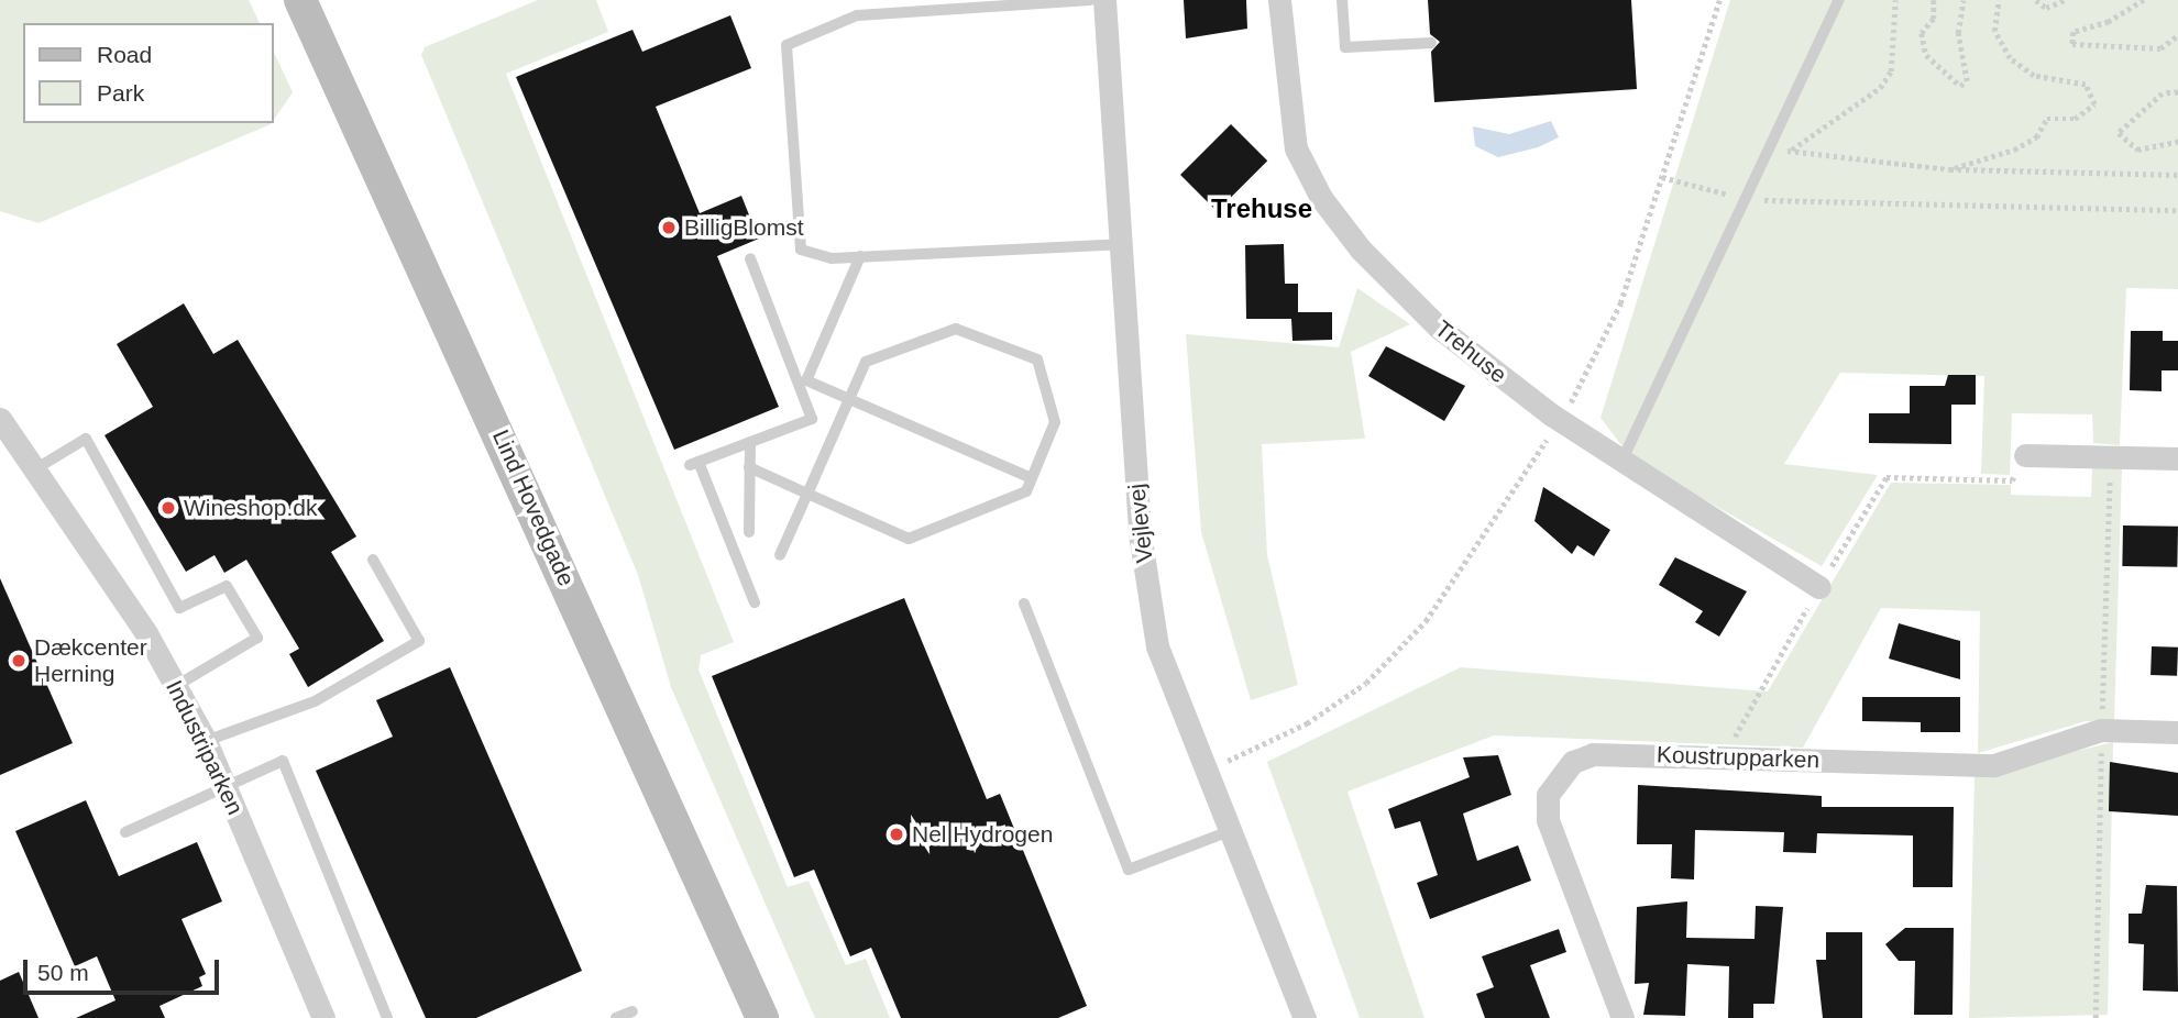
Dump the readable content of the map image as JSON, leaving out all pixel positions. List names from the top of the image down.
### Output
{
  "streets": {
    "main road": ["Lind Hovedgade"],
    "street": [
      "Trehuse",
      "Vejlevej",
      "Industriparken",
      "Koustrupparken"
    ]
  },
  "districts": ["Trehuse"],
  "places": [
    "BilligBlomst",
    "Wineshop.dk",
    "Dækcenter Herning",
    "Nel Hydrogen"
  ],
  "legend": ["Road", "Park"],
  "scale_bar": "50 m"
}
